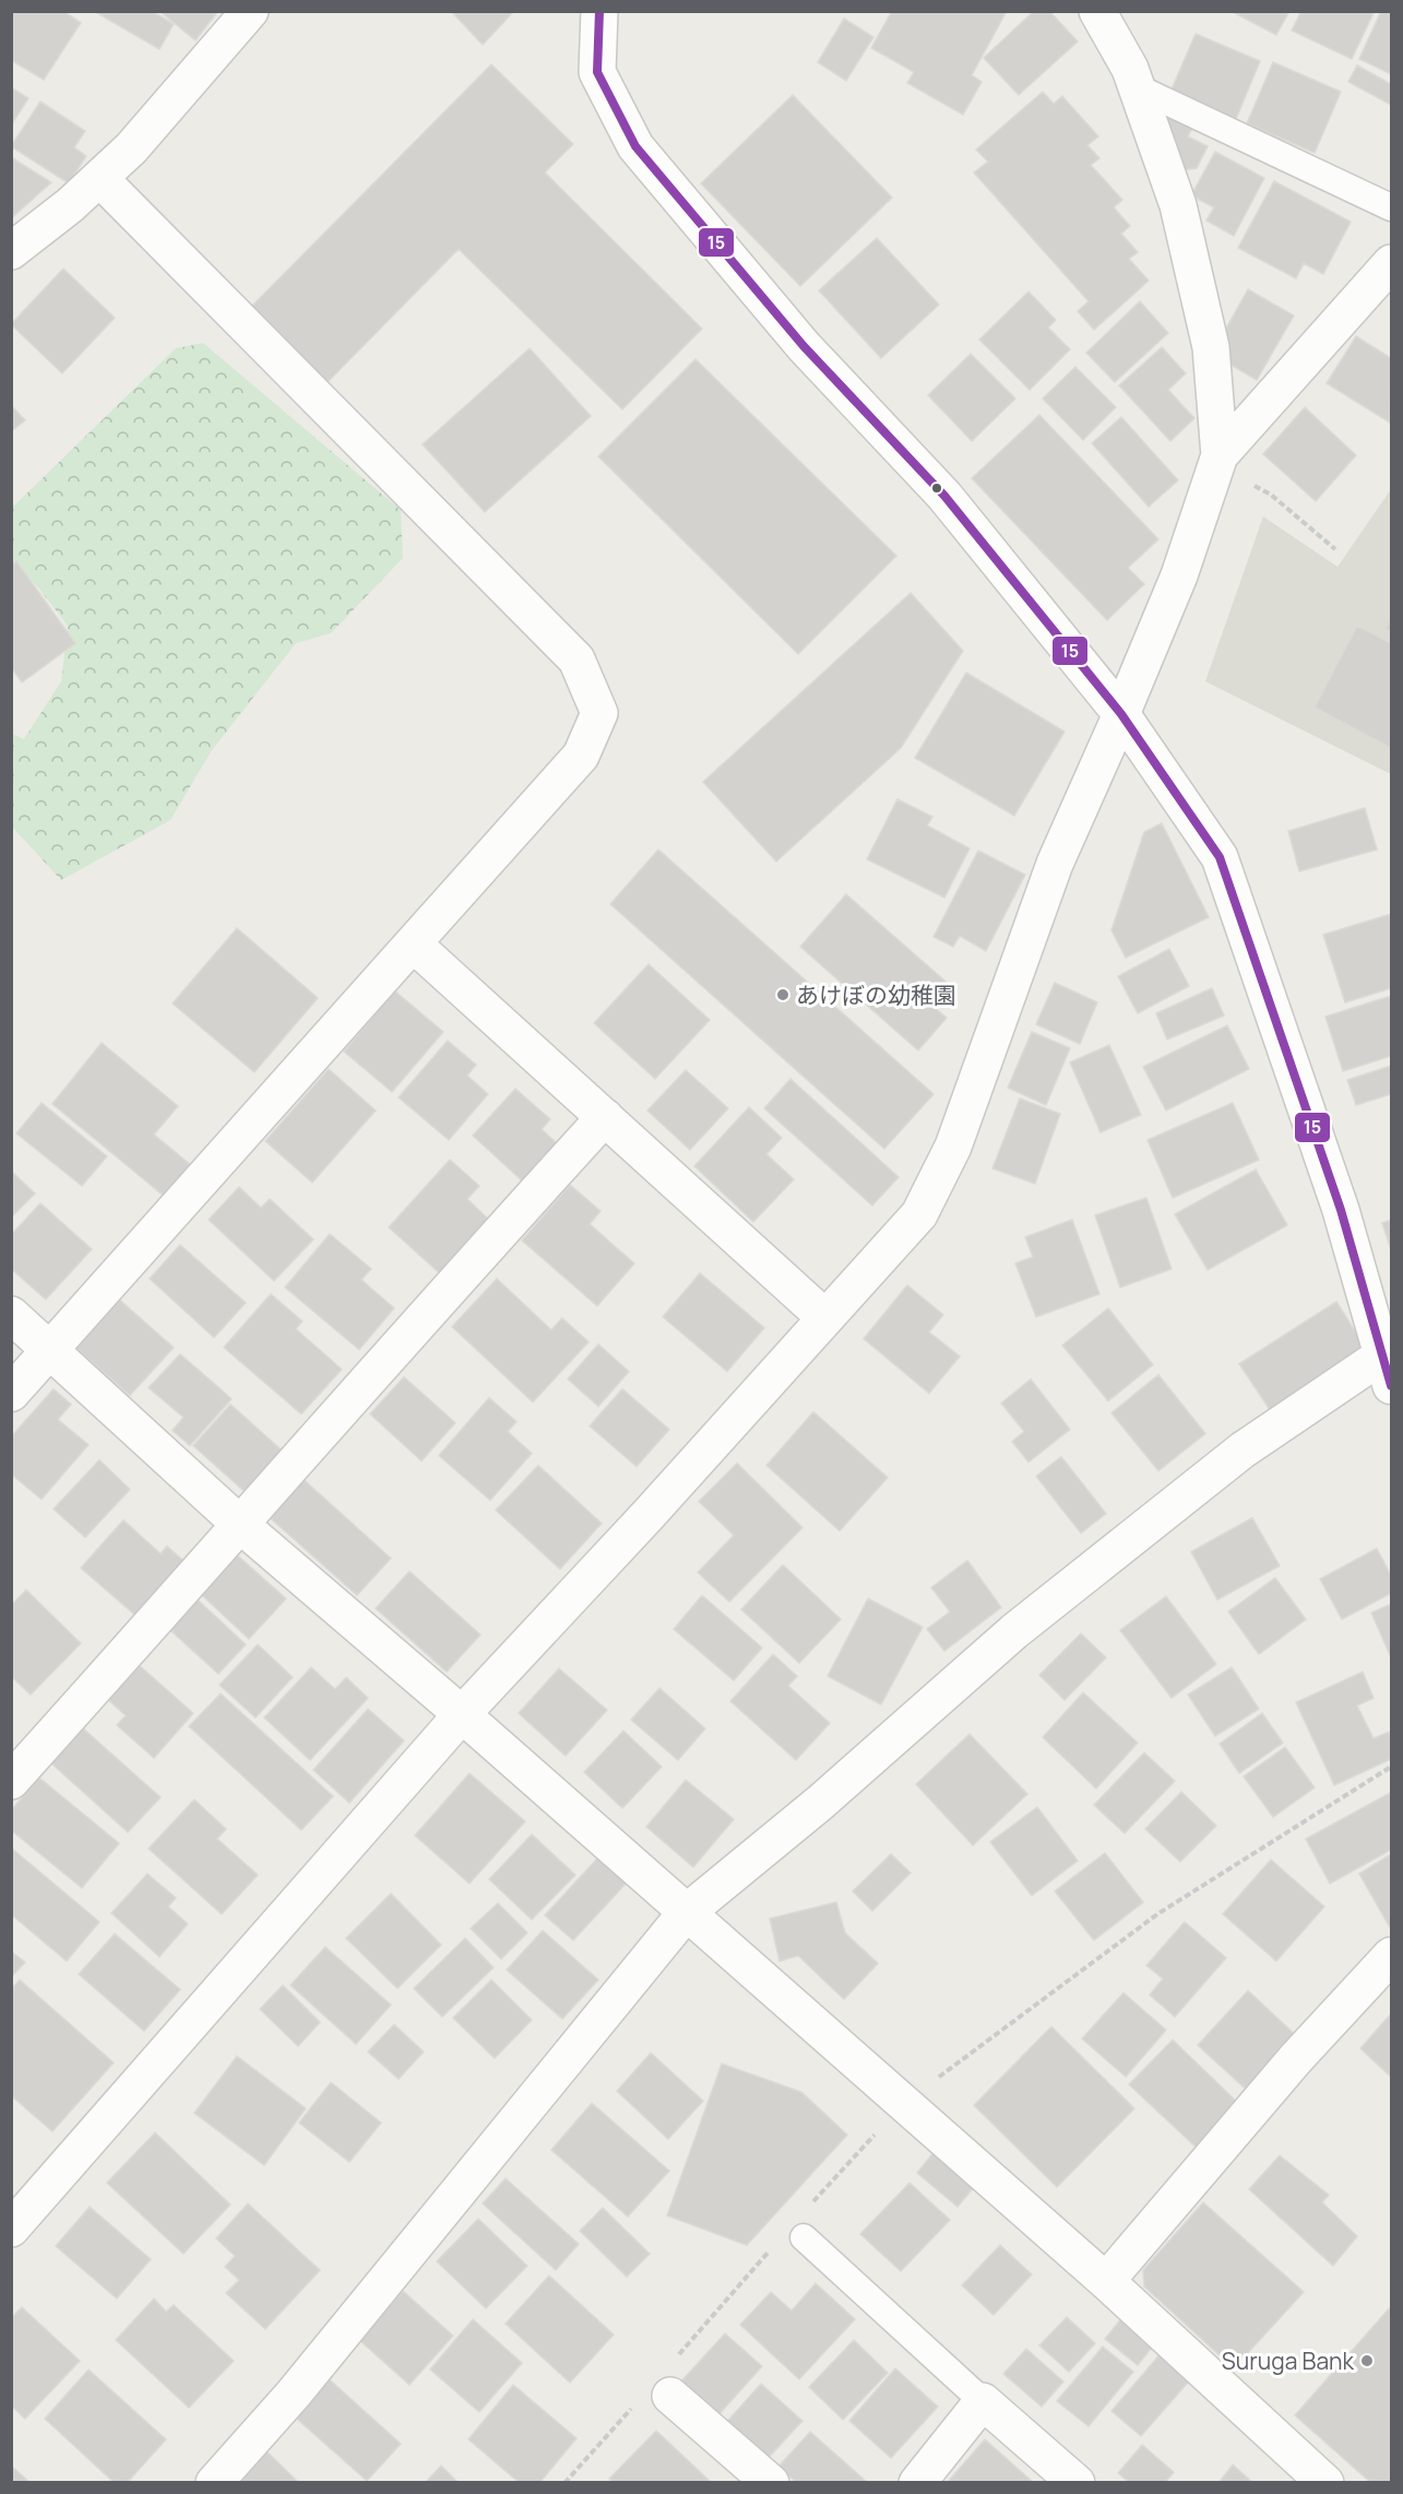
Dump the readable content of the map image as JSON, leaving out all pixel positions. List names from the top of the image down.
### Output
{
  "places": ["あけぼの幼稚園", "Suruga Bank"],
  "lines": ["transit line 15"]
}
